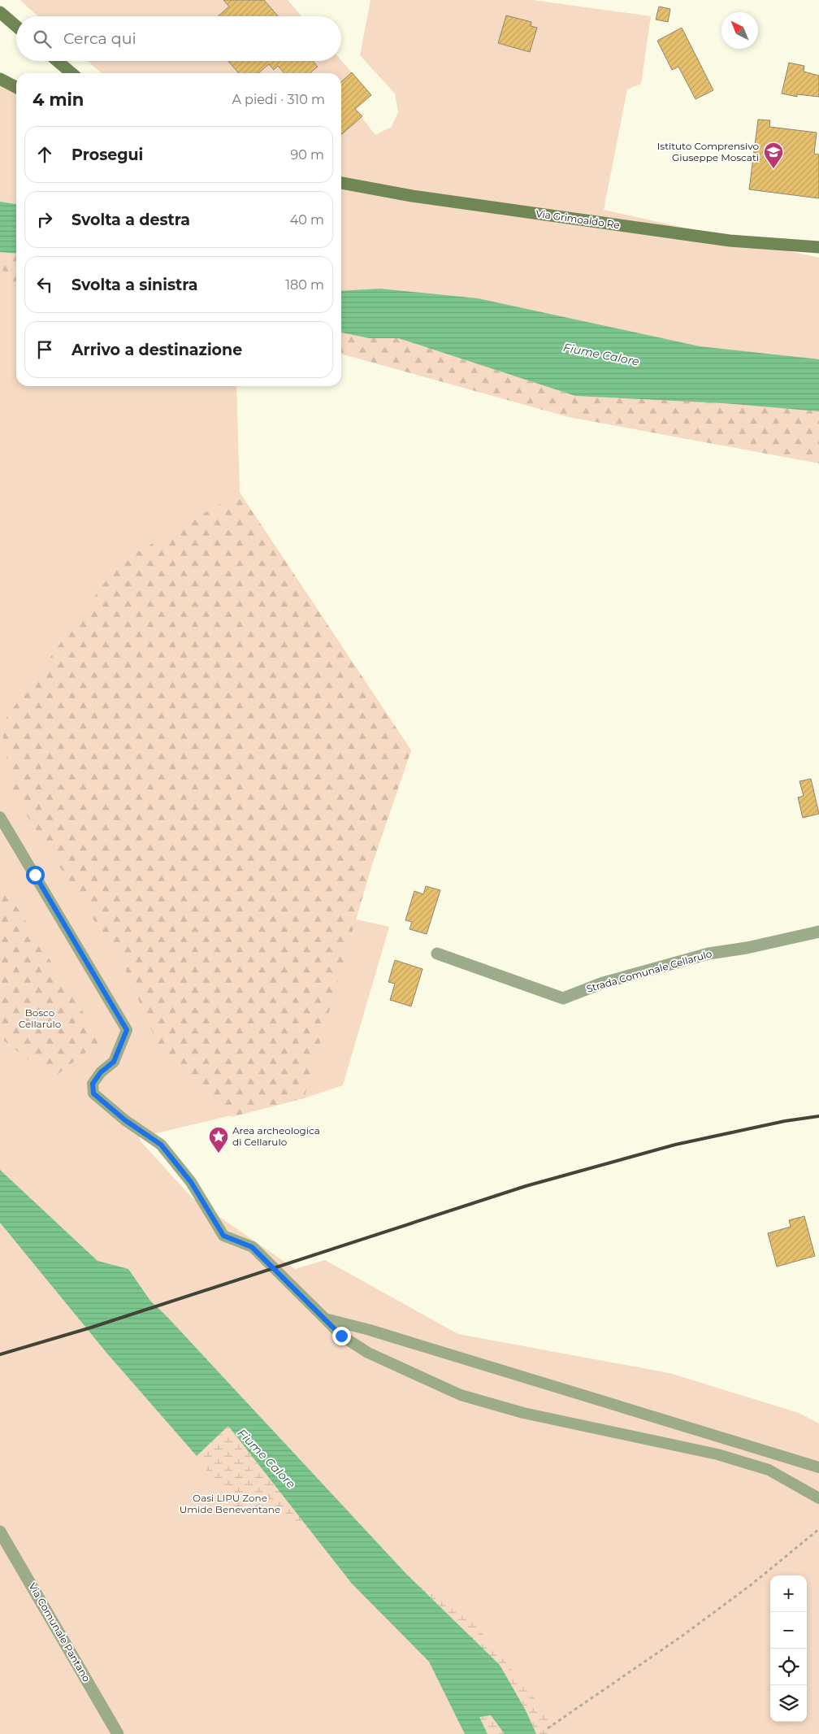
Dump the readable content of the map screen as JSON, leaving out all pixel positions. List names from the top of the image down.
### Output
{
  "streets": {
    "main road": ["Via Grimoaldo Re"],
    "street": ["Strada Comunale Cellarulo", "Via Comunale Pantano"]
  },
  "water": ["Fiume Calore"],
  "parks": ["Bosco Cellarulo", "Oasi LIPU Zone Umide Beneventane"],
  "places": {
    "school or university": ["Istituto Comprensivo Giuseppe Moscati"],
    "place": ["Area archeologica di Cellarulo"]
  },
  "north": "top left",
  "page": {
    "search": "Cerca qui",
    "heading": ["4 min", "A piedi · 310 m"],
    "list": [
      ["Prosegui", "90 m"],
      ["Svolta a destra", "40 m"],
      ["Svolta a sinistra", "180 m"],
      "Arrivo a destinazione"
    ],
    "map_buttons": ["+", "−"]
  }
}
